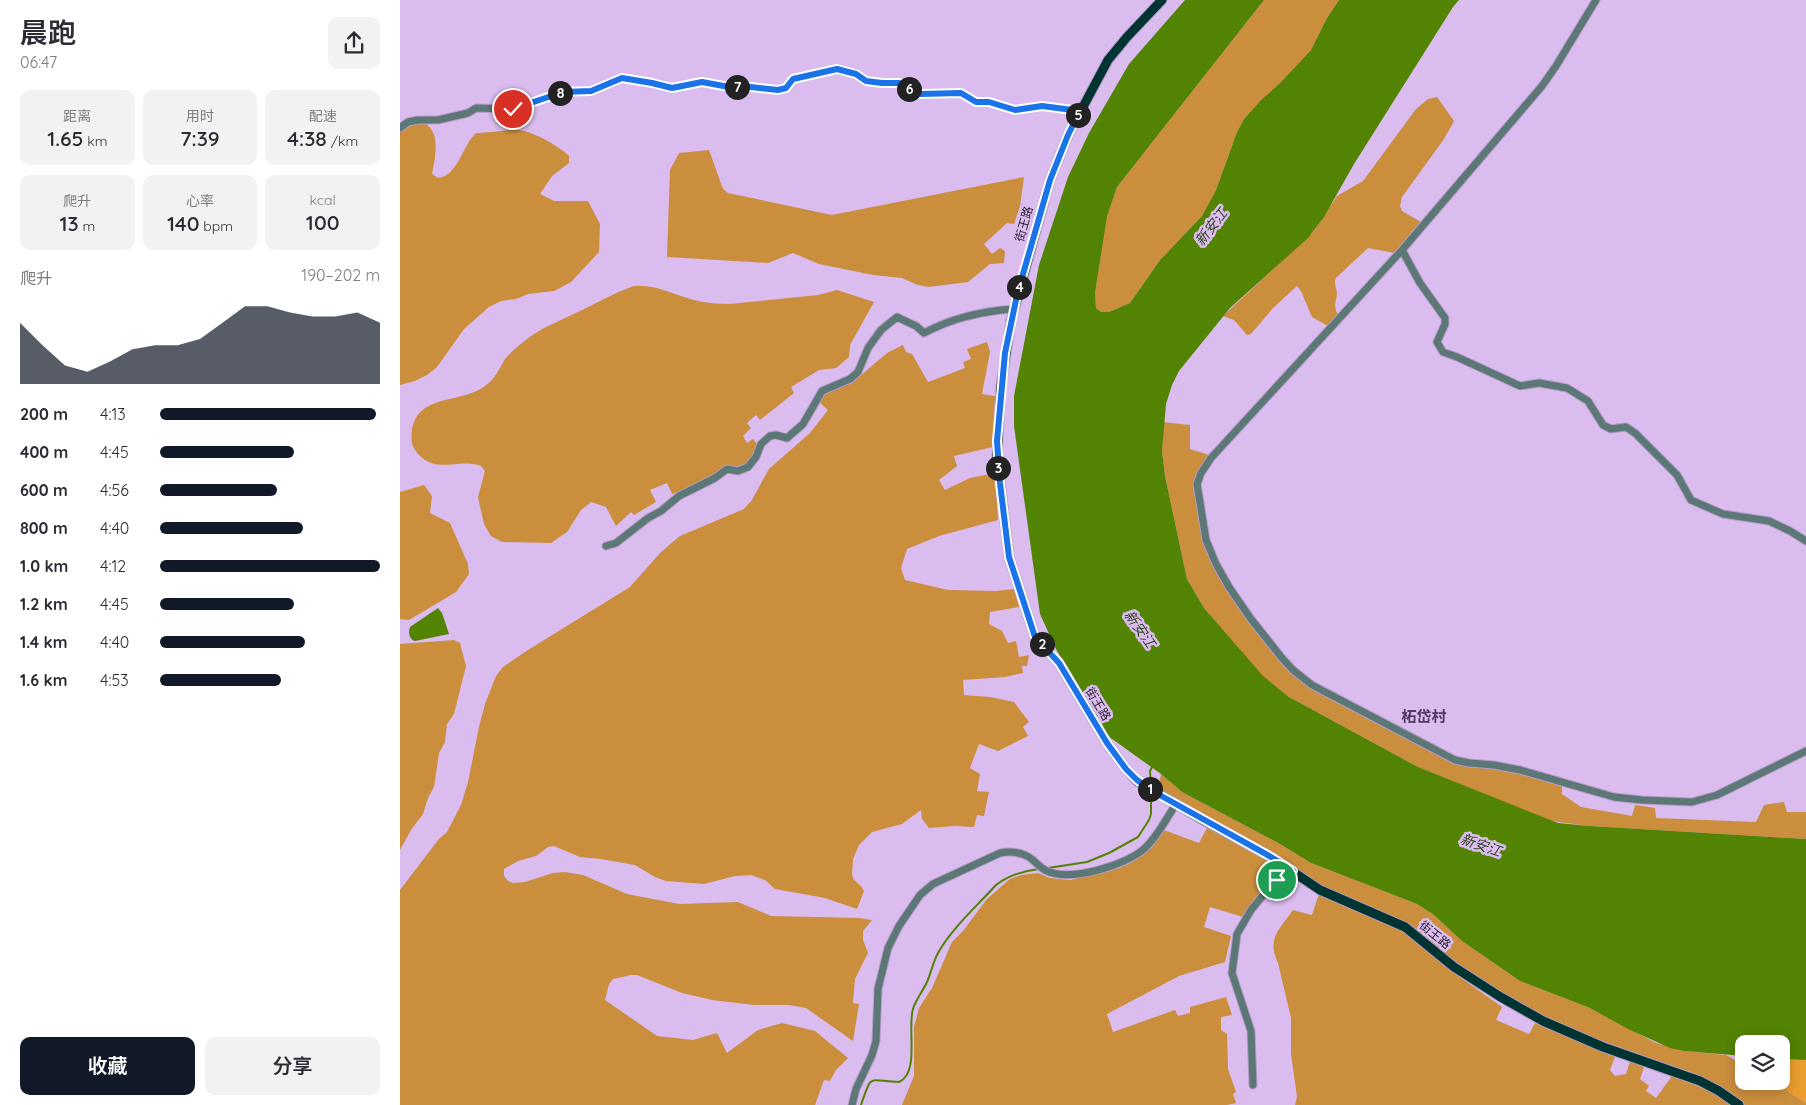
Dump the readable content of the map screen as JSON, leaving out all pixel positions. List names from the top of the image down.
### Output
{
  "streets": {
    "main road": ["街王路"]
  },
  "districts": ["柘岱村"],
  "water": ["新安江"],
  "page": {
    "heading": ["晨跑", "06:47"],
    "pins": [
      "7",
      "6",
      "8",
      "5",
      "4",
      "3",
      "2",
      "1"
    ],
    "stats": [
      ["距离", "1.65 km"],
      ["用时", "7:39"],
      ["配速", "4:38 /km"],
      ["爬升", "13 m"],
      ["心率", "140 bpm"],
      ["kcal", "100"]
    ],
    "chart": ["爬升", "190–202 m"],
    "list": [
      {
        "name": "200 m",
        "note": "4:13"
      },
      {
        "name": "400 m",
        "note": "4:45"
      },
      {
        "name": "600 m",
        "note": "4:56"
      },
      {
        "name": "800 m",
        "note": "4:40"
      },
      {
        "name": "1.0 km",
        "note": "4:12"
      },
      {
        "name": "1.2 km",
        "note": "4:45"
      },
      {
        "name": "1.4 km",
        "note": "4:40"
      },
      {
        "name": "1.6 km",
        "note": "4:53"
      }
    ],
    "buttons": ["收藏", "分享"]
  }
}
